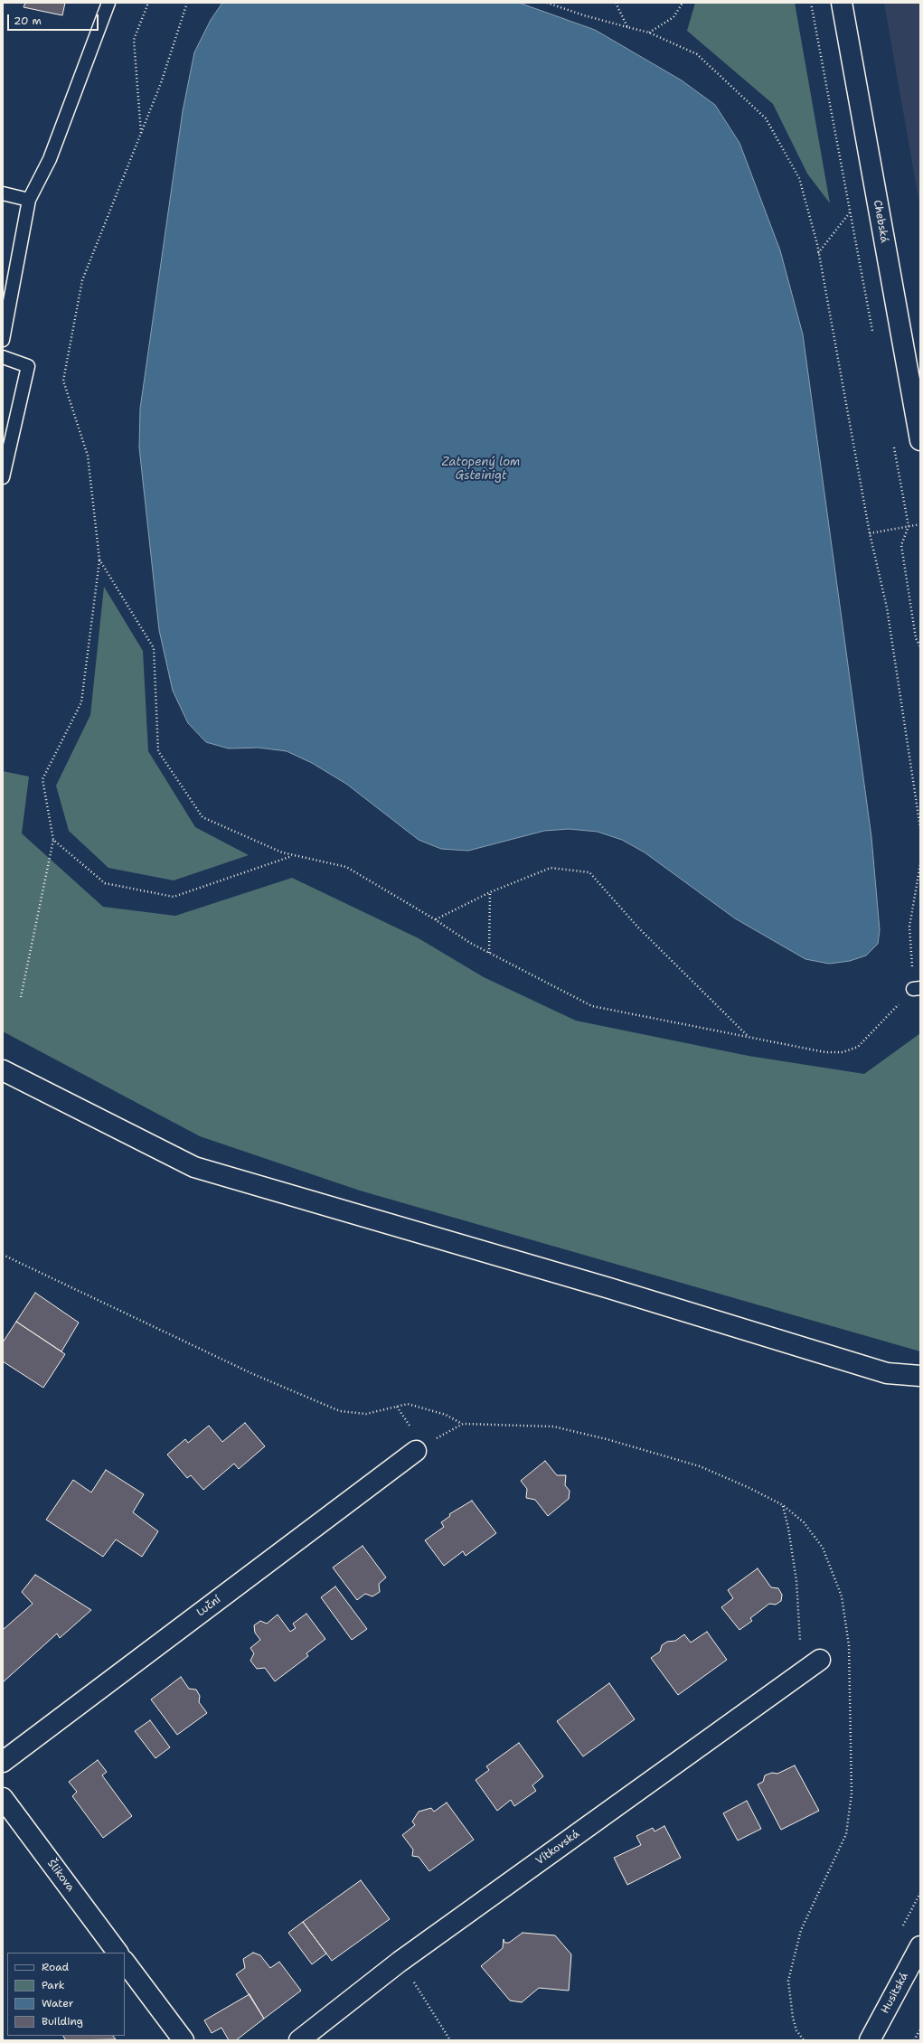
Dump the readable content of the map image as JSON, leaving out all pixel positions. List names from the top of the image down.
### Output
{
  "streets": {
    "street": [
      "Chebská",
      "Luční",
      "Vítkovská",
      "Šlikova",
      "Husitská"
    ]
  },
  "water": ["Zatopený lom Gsteinigt"],
  "legend": [
    "Road",
    "Park",
    "Water",
    "Building"
  ],
  "scale_bar": "20 m"
}
